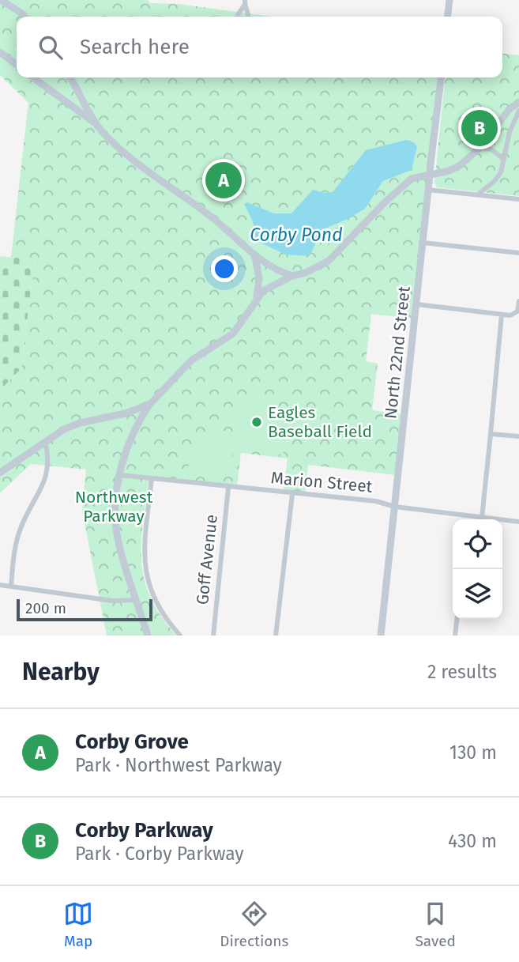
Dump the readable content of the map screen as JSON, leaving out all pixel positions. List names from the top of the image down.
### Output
{
  "streets": {
    "street": ["North 22nd Street", "Marion Street", "Goff Avenue"]
  },
  "crossings": [
    ["North 22nd Street", "Marion Street"],
    ["Marion Street", "Goff Avenue"]
  ],
  "water": ["Corby Pond"],
  "parks": ["Northwest Parkway"],
  "places": ["Eagles Baseball Field"],
  "scale_bar": "200 m",
  "page": {
    "search": "Search here",
    "pins": ["B", "A"],
    "scale": "200 m",
    "heading": ["Nearby", "2 results"],
    "list": [
      {
        "mark": "A",
        "name": "Corby Grove",
        "note": "Park · Northwest Parkway",
        "value": "130 m"
      },
      {
        "mark": "B",
        "name": "Corby Parkway",
        "note": "Park · Corby Parkway",
        "value": "430 m"
      }
    ],
    "nav": ["Map", "Directions", "Saved"]
  }
}
